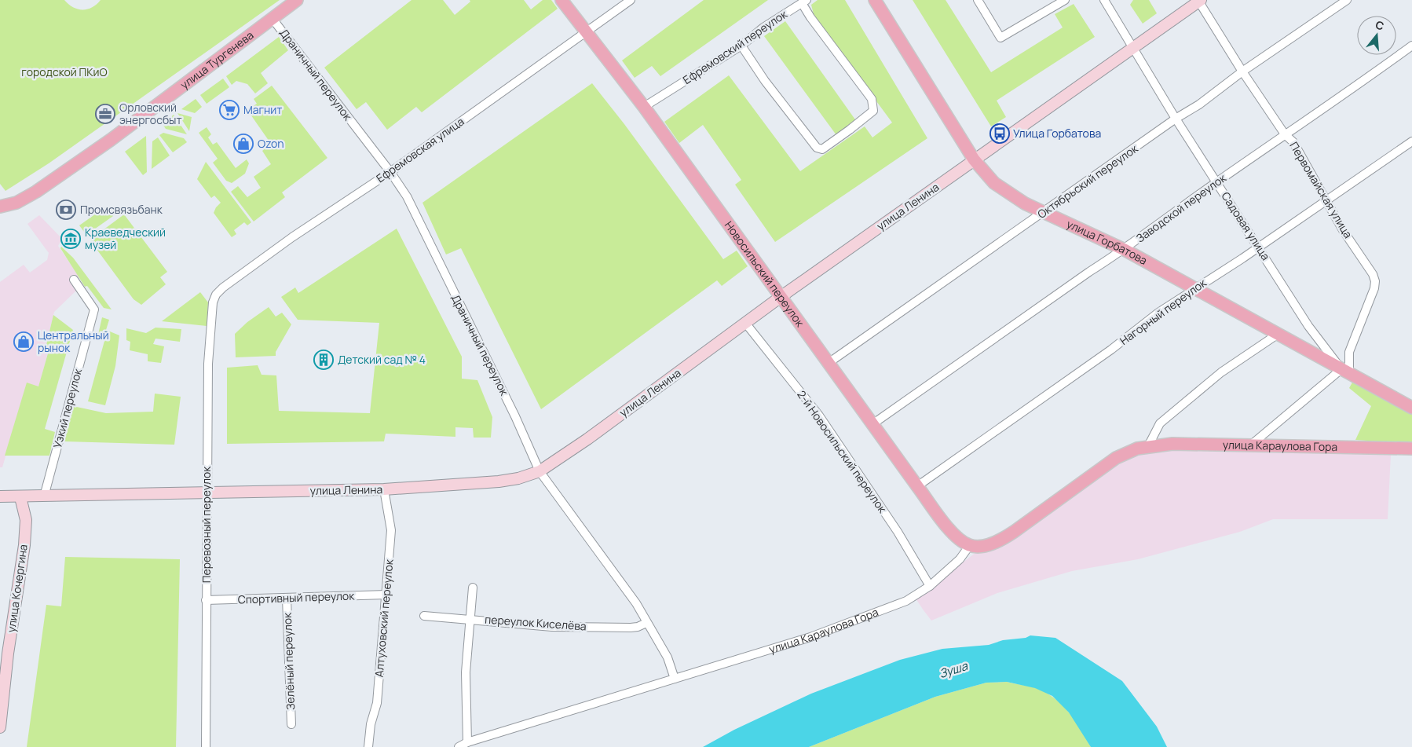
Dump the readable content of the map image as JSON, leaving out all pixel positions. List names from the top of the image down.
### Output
{
  "streets": {
    "main road": [
      "улица Тургенева",
      "улица Ленина",
      "улица Горбатова",
      "Новосильский переулок",
      "улица Караулова Гора",
      "улица Кочергина"
    ],
    "street": [
      "Ефремовский переулок",
      "Драничный переулок",
      "Ефремовская улица",
      "Октябрьский переулок",
      "Первомайская улица",
      "Заводской переулок",
      "Садовая улица",
      "Нагорный переулок",
      "Узкий переулок",
      "2-й Новосильский переулок",
      "Перевозный переулок",
      "Спортивный переулок",
      "Алтуховский переулок",
      "переулок Киселёва",
      "Зелёный переулок"
    ]
  },
  "crossings": [
    ["Ефремовский переулок", "Новосильский переулок"],
    ["улица Тургенева", "Драничный переулок"],
    ["Драничный переулок", "Ефремовская улица"],
    ["Драничный переулок", "улица Ленина"],
    ["Драничный переулок", "улица Караулова Гора"],
    ["Драничный переулок", "переулок Киселёва"],
    ["Ефремовская улица", "Новосильский переулок"],
    ["Ефремовская улица", "Перевозный переулок"],
    ["Октябрьский переулок", "Первомайская улица"],
    ["Октябрьский переулок", "Садовая улица"],
    ["Октябрьский переулок", "улица Горбатова"],
    ["Октябрьский переулок", "Новосильский переулок"],
    ["Первомайская улица", "улица Ленина"],
    ["Первомайская улица", "Заводской переулок"],
    ["Первомайская улица", "Садовая улица"],
    ["Первомайская улица", "улица Горбатова"],
    ["Первомайская улица", "Нагорный переулок"],
    ["улица Ленина", "Садовая улица"],
    ["улица Ленина", "улица Горбатова"],
    ["улица Ленина", "Новосильский переулок"],
    ["улица Ленина", "Узкий переулок"],
    ["улица Ленина", "2-й Новосильский переулок"],
    ["улица Ленина", "Перевозный переулок"],
    ["улица Ленина", "улица Кочергина"],
    ["улица Ленина", "Алтуховский переулок"],
    ["Заводской переулок", "Садовая улица"],
    ["Заводской переулок", "улица Горбатова"],
    ["Заводской переулок", "Новосильский переулок"],
    ["Садовая улица", "улица Горбатова"],
    ["Садовая улица", "Нагорный переулок"],
    ["улица Горбатова", "Нагорный переулок"],
    ["Новосильский переулок", "Нагорный переулок"],
    ["Новосильский переулок", "улица Караулова Гора"],
    ["улица Караулова Гора", "2-й Новосильский переулок"],
    ["Перевозный переулок", "Спортивный переулок"],
    ["Спортивный переулок", "Алтуховский переулок"],
    ["Спортивный переулок", "Зелёный переулок"]
  ],
  "water": ["Зуша"],
  "parks": ["городской ПКиО"],
  "places": {
    "supermarket": ["Магнит"],
    "office": ["Орловский энергосбыт"],
    "bus stop": ["Улица Горбатова"],
    "shop": ["Ozon", "Центральный рынок"],
    "bank": ["Промсвязьбанк"],
    "museum": ["Краеведческий музей"],
    "building": ["Детский сад № 4"]
  },
  "north": "top"
}
